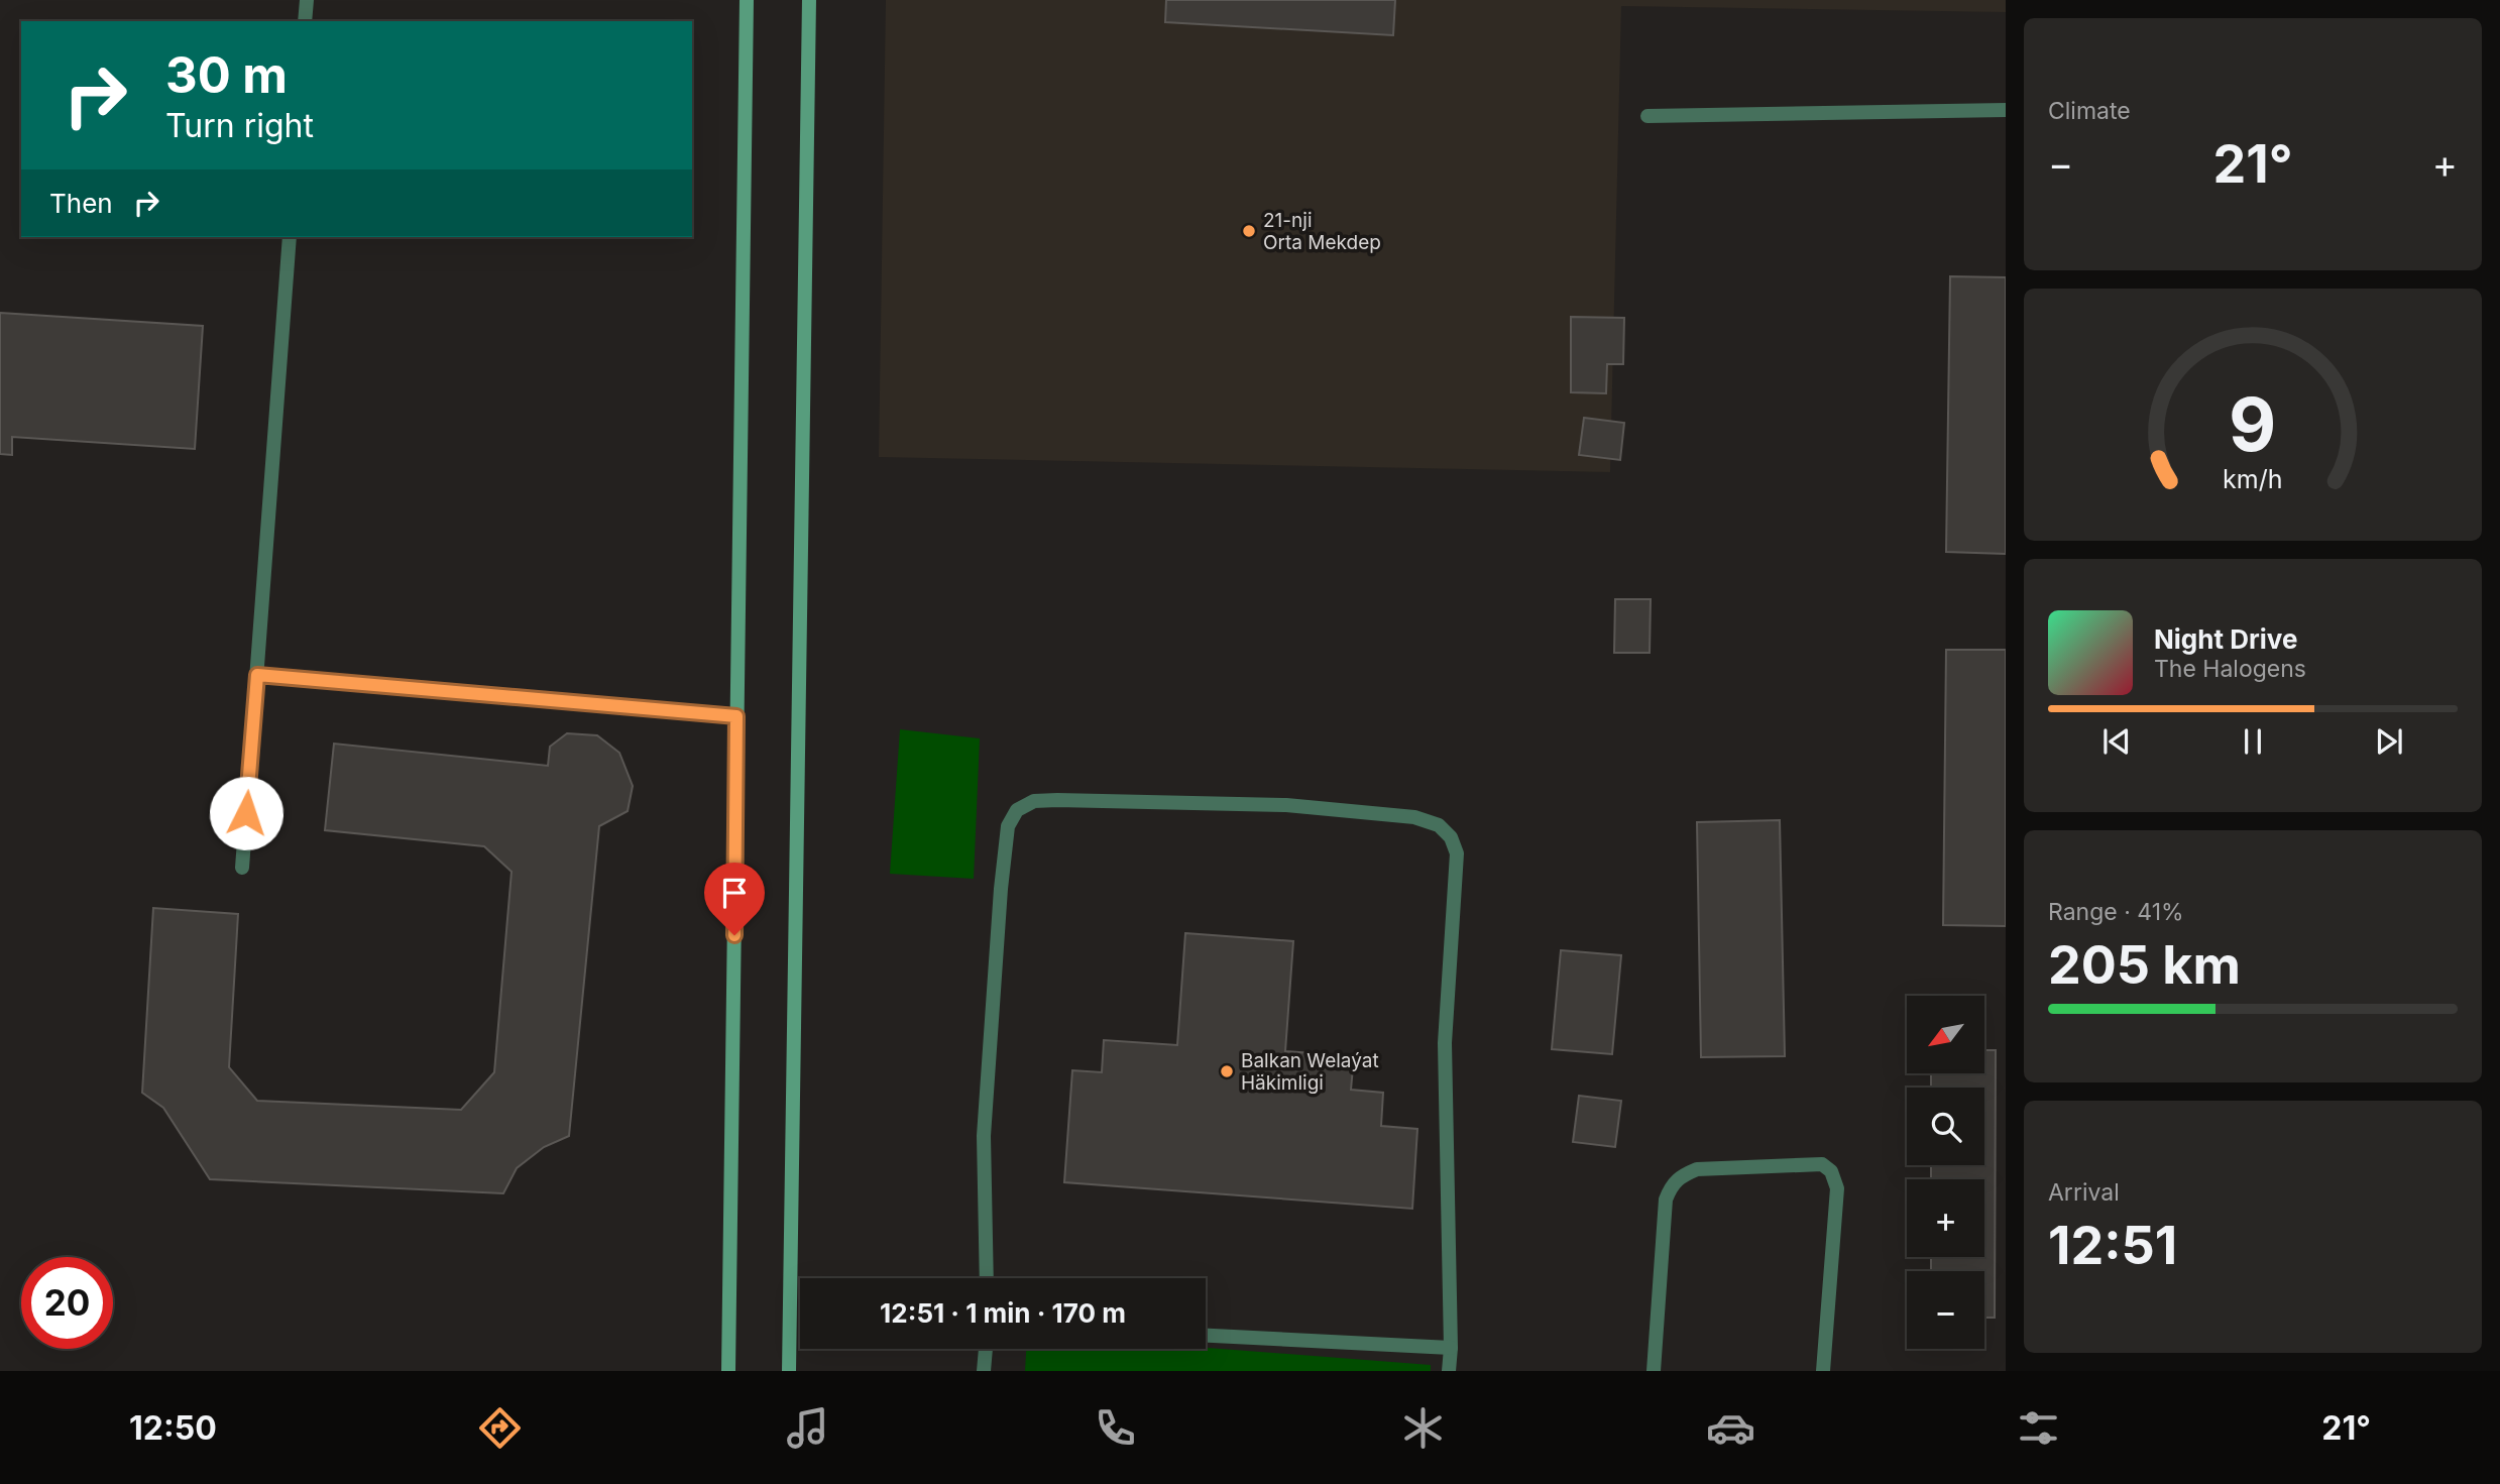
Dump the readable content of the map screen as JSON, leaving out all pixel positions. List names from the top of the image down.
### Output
{
  "places": ["21-nji Orta Mekdep", "Balkan Welaýat Häkimligi"],
  "north": "bottom left",
  "page": {
    "tile": [
      "Climate",
      ["Range · 41%", "205 km"],
      ["Arrival", "12:51"]
    ],
    "turn": ["30 m", "Turn right"],
    "heat": ["−", "21°", "+"],
    "then": "Then",
    "song": ["Night Drive", "The Halogens"],
    "map_buttons": ["+", "−"],
    "limit": "20",
    "trip": "12:51 · 1 min · 170 m",
    "tabs": ["12:50", "21°"],
    "gauge": ["9", "km/h"]
  }
}
